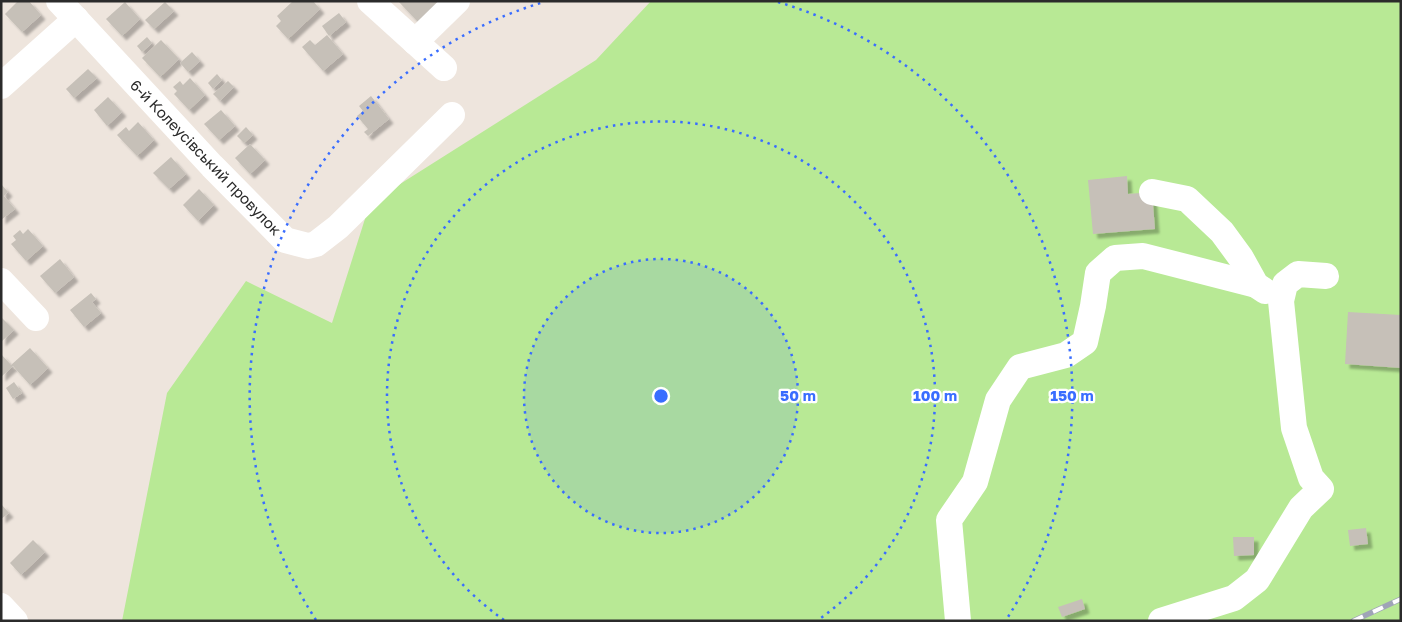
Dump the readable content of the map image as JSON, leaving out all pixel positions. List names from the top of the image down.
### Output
{
  "streets": {
    "street": ["6-й Колеусівський провулок"]
  },
  "rings": ["50 m", "100 m", "150 m"]
}
